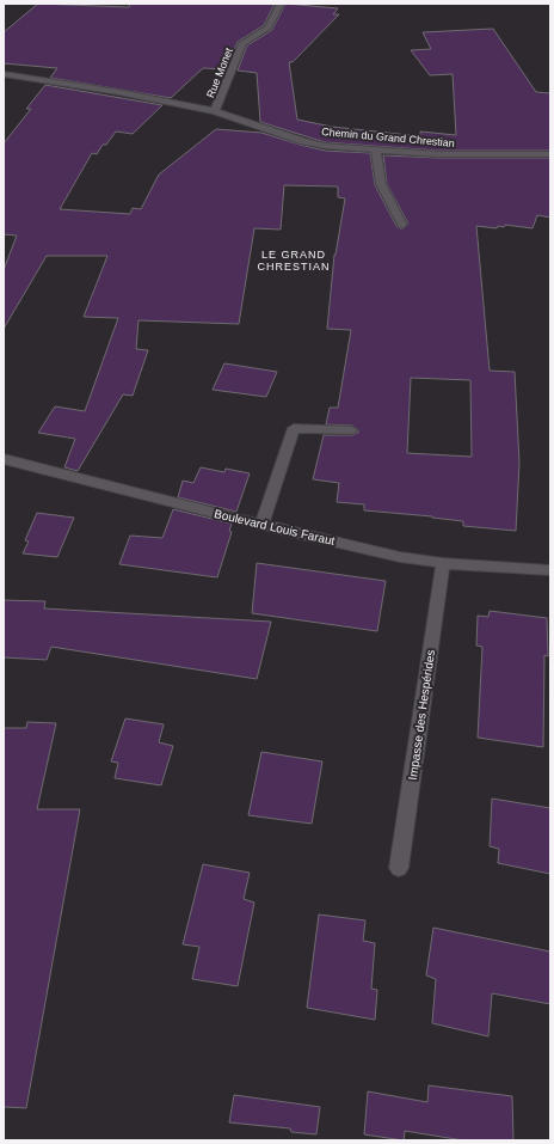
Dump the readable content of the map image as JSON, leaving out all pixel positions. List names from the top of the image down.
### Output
{
  "streets": {
    "street": [
      "Rue Monet",
      "Chemin du Grand Chrestian",
      "Boulevard Louis Faraut",
      "Impasse des Hespérides"
    ]
  },
  "crossings": [
    ["Rue Monet", "Chemin du Grand Chrestian"],
    ["Boulevard Louis Faraut", "Impasse des Hespérides"]
  ],
  "districts": ["LE GRAND CHRESTIAN"]
}
